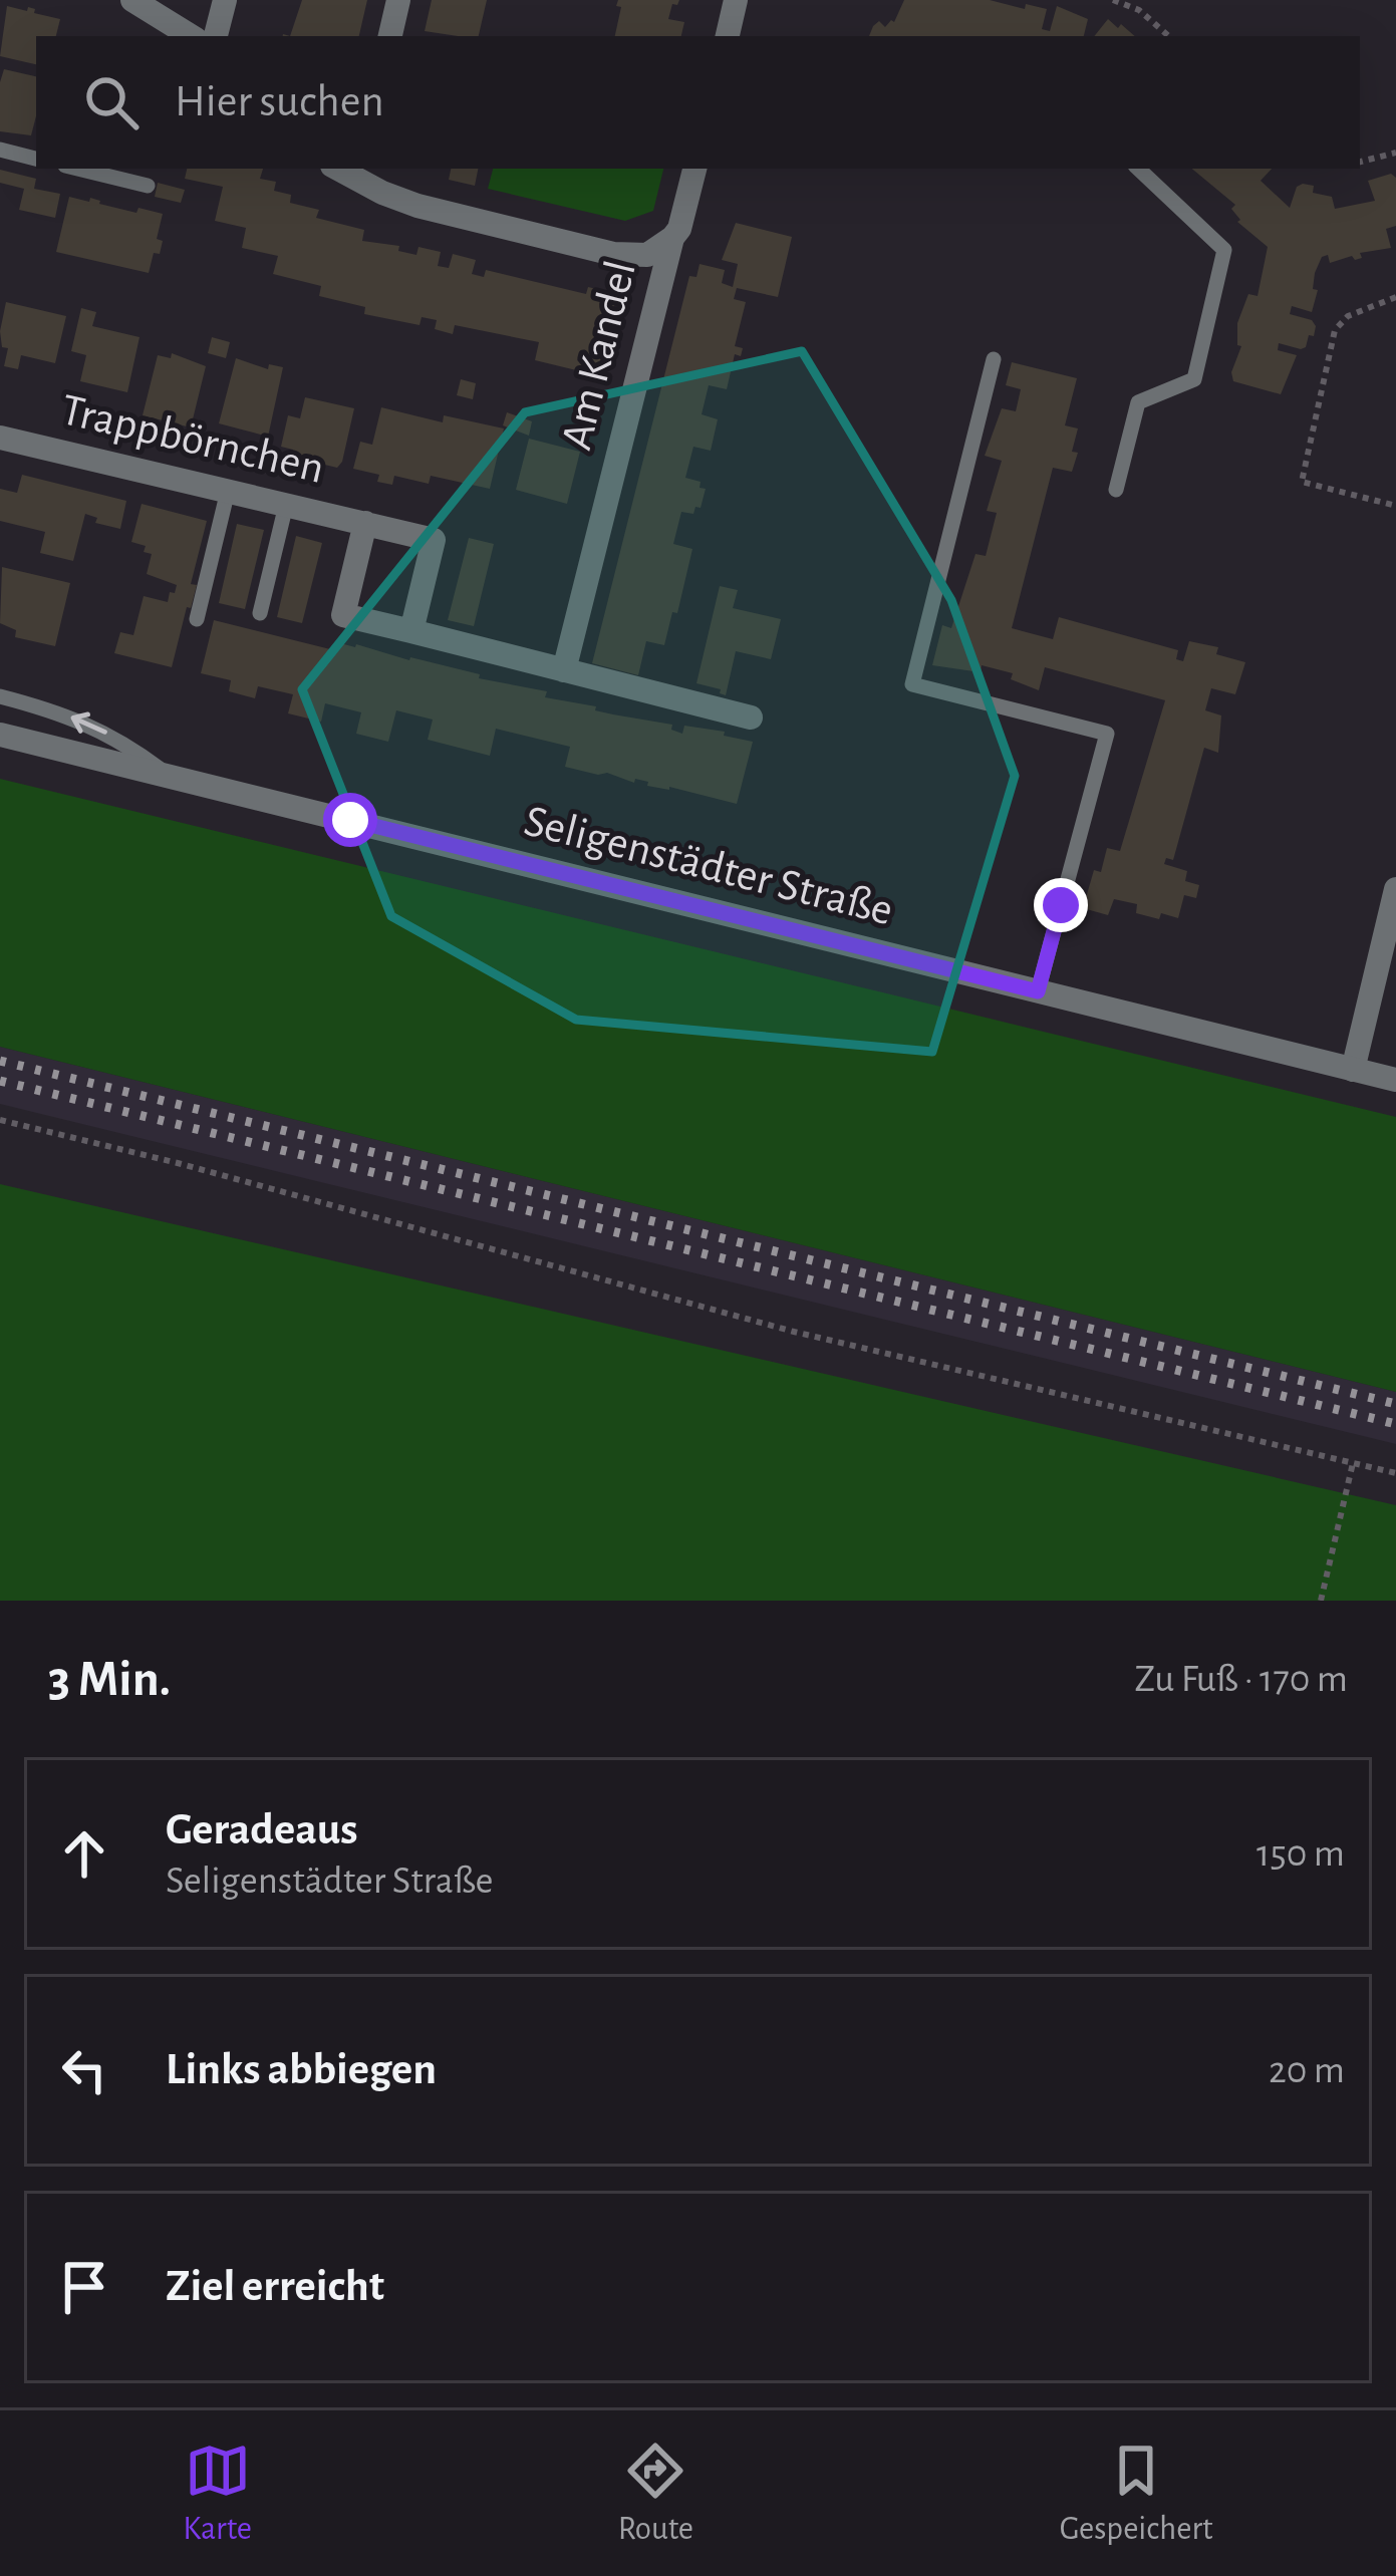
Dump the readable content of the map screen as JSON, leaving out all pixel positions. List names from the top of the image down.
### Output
{
  "streets": {
    "street": ["Am Kandel", "Trappbörnchen", "Seligenstädter Straße"]
  },
  "crossings": [
    ["Am Kandel", "Trappbörnchen"]
  ],
  "page": {
    "search": "Hier suchen",
    "heading": ["3 Min.", "Zu Fuß · 170 m"],
    "list": [
      ["Geradeaus", "Seligenstädter Straße", "150 m"],
      ["Links abbiegen", "20 m"],
      "Ziel erreicht"
    ],
    "nav": ["Karte", "Route", "Gespeichert"]
  }
}
